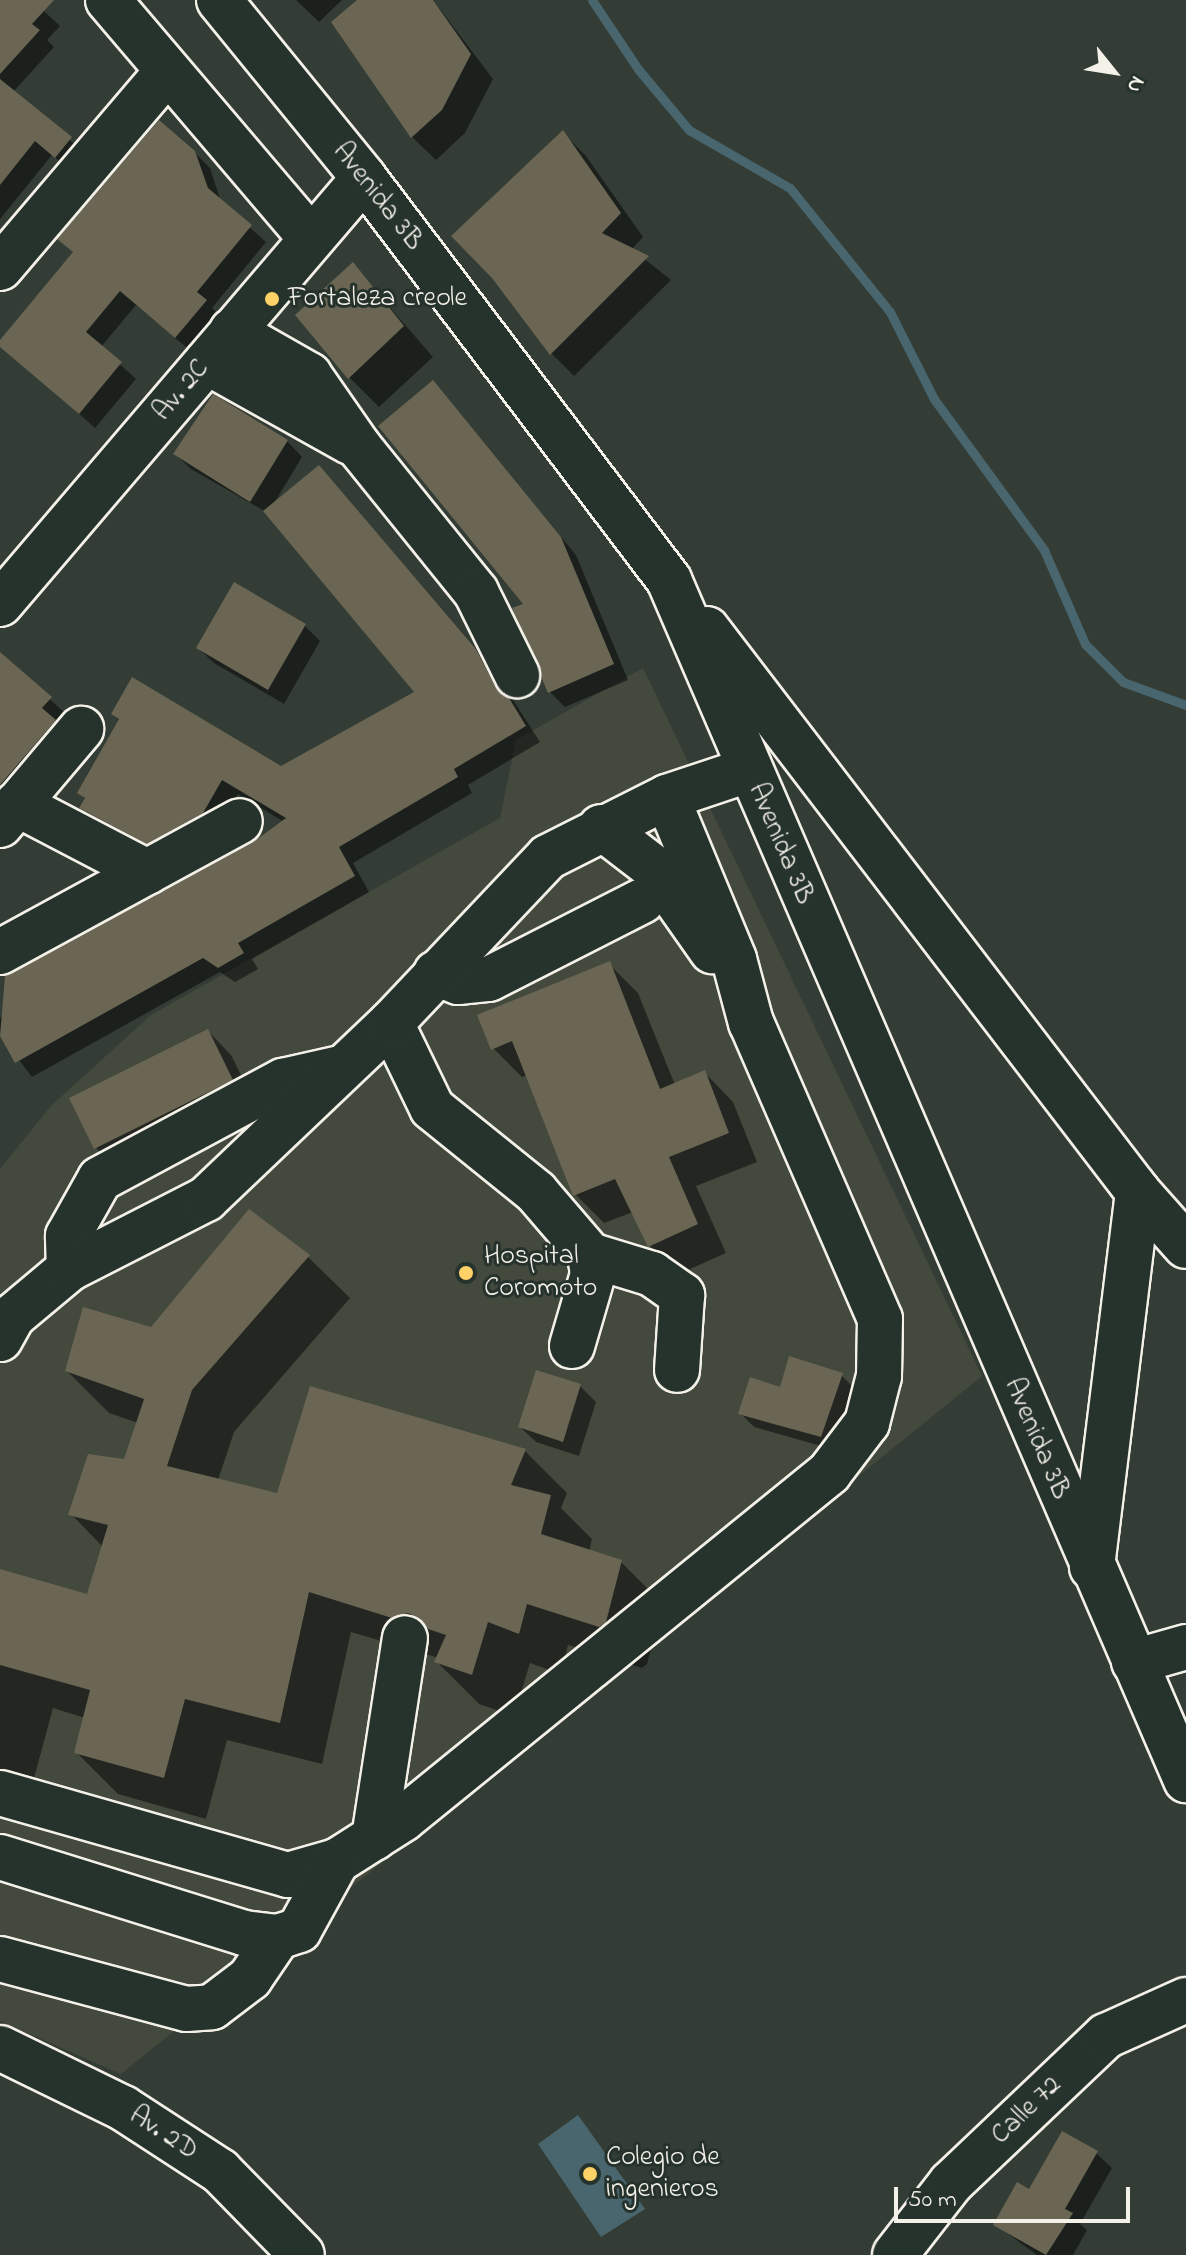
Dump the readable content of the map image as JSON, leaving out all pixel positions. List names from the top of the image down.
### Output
{
  "streets": {
    "street": [
      "Avenida 3B",
      "Av. 2C",
      "Calle 72",
      "Av. 2D"
    ]
  },
  "crossings": [
    ["Avenida 3B", "Av. 2C"]
  ],
  "places": ["Fortaleza creole", "Hospital Coromoto", "Colegio de ingenieros"],
  "scale_bar": "50 m",
  "north": "bottom right"
}
